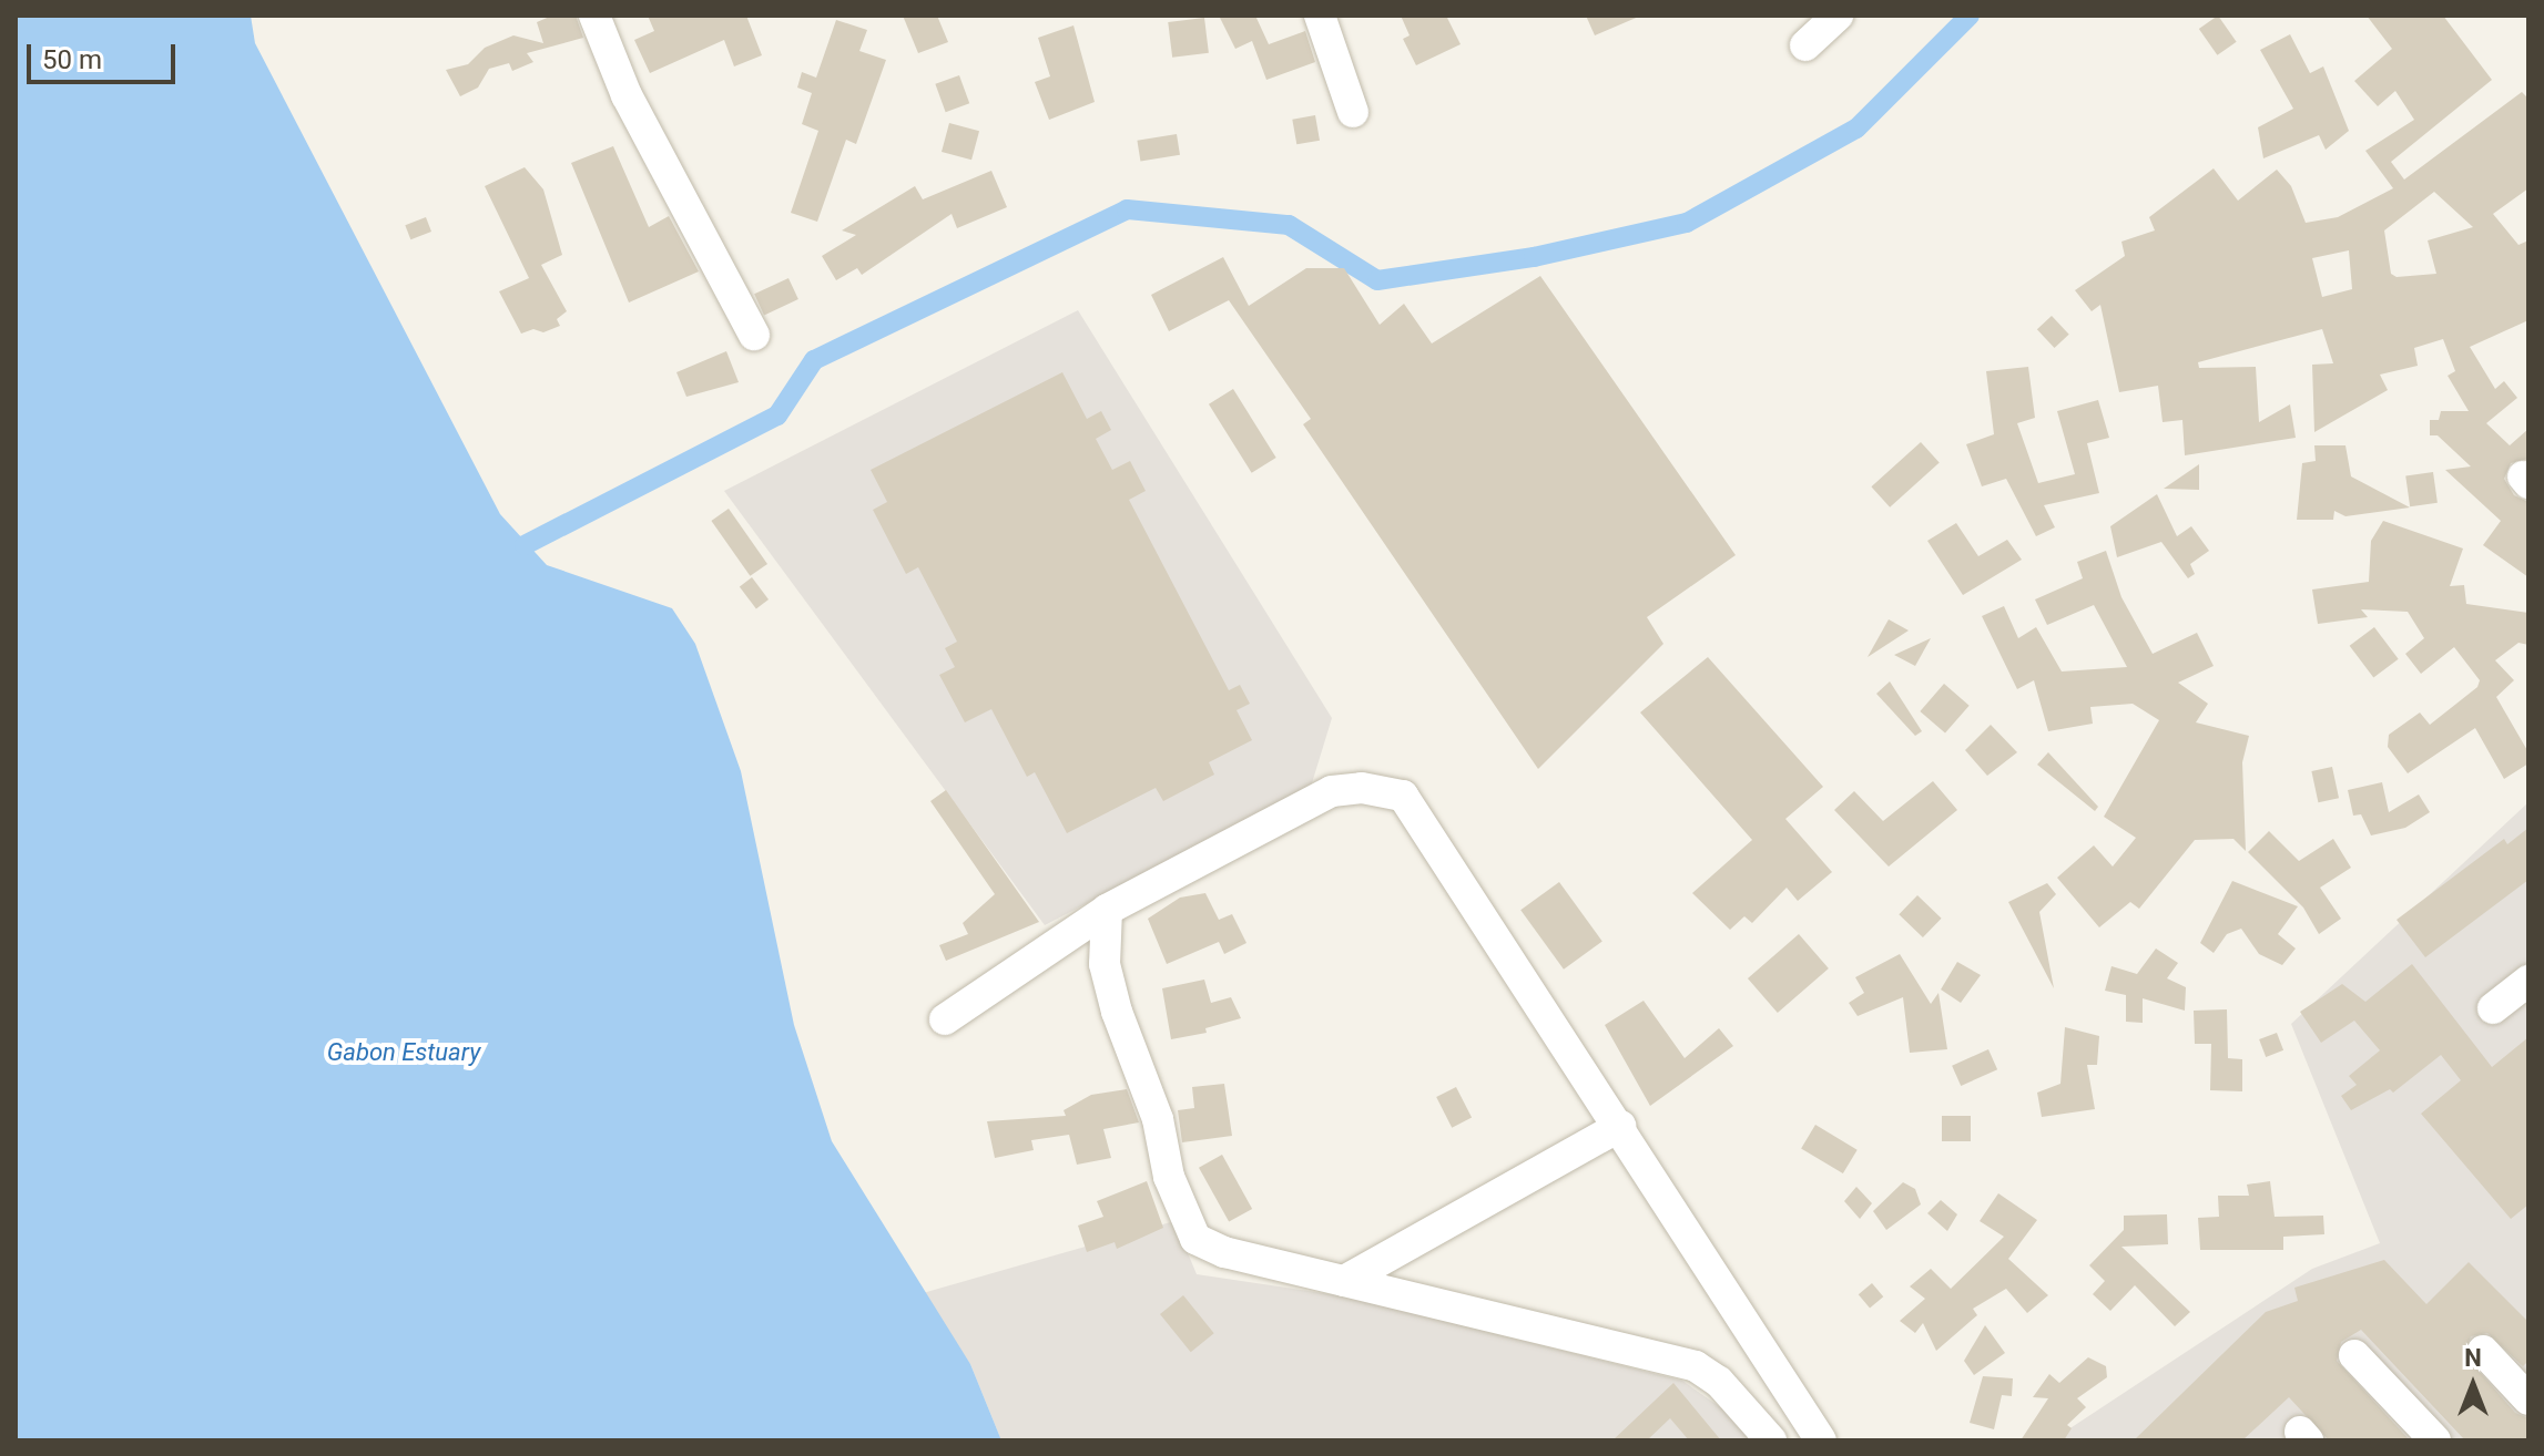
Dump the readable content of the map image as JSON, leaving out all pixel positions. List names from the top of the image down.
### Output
{
  "water": ["Gabon Estuary"],
  "scale_bar": "50 m",
  "north": "top"
}
